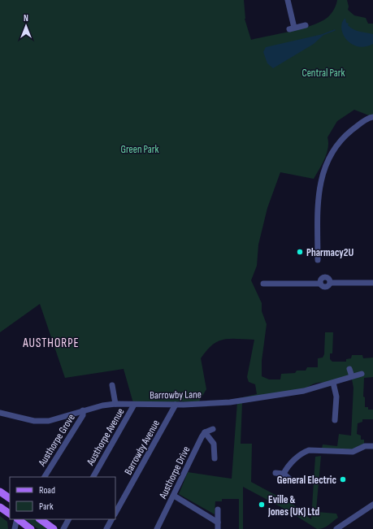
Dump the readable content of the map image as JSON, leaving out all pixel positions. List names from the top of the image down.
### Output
{
  "streets": {
    "street": [
      "Barrowby Lane",
      "Austhorpe Avenue",
      "Austhorpe Grove",
      "Barrowby Avenue",
      "Austhorpe Drive"
    ]
  },
  "crossings": [
    ["Barrowby Lane", "Austhorpe Avenue"],
    ["Barrowby Lane", "Austhorpe Grove"],
    ["Barrowby Lane", "Barrowby Avenue"]
  ],
  "districts": ["AUSTHORPE"],
  "parks": ["Central Park", "Green Park"],
  "places": ["Pharmacy2U", "General Electric", "Eville & Jones (UK) Ltd"],
  "legend": ["Road", "Park"],
  "north": "top"
}
